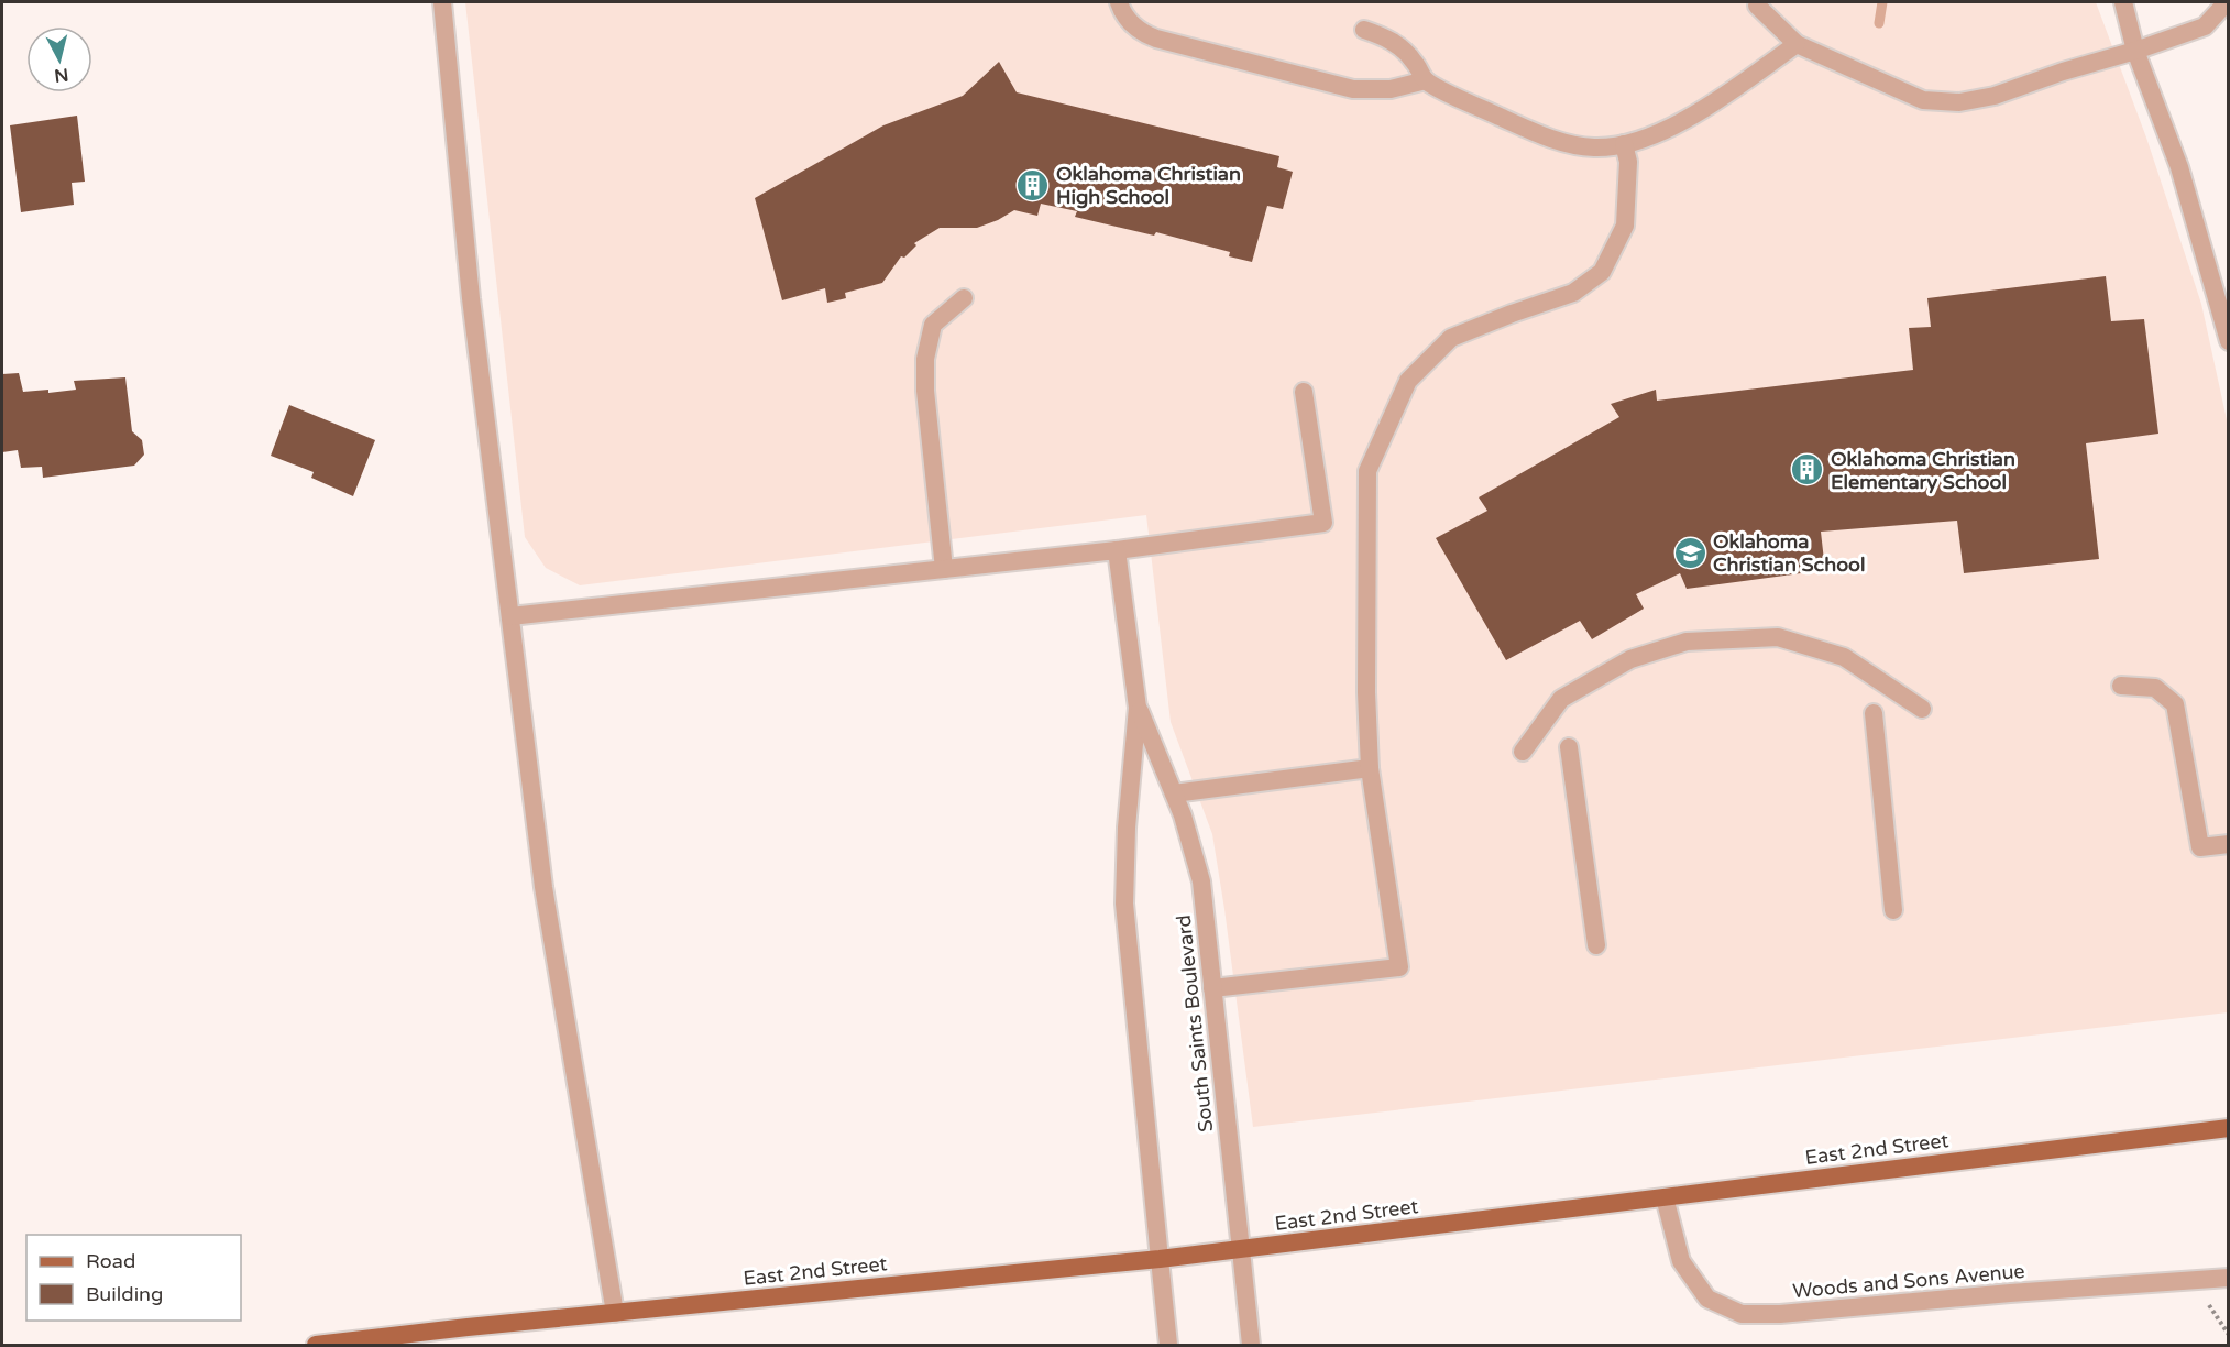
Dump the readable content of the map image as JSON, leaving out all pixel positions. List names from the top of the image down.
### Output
{
  "streets": {
    "main road": ["East 2nd Street"],
    "street": ["South Saints Boulevard", "Woods and Sons Avenue"]
  },
  "crossings": [
    ["South Saints Boulevard", "East 2nd Street"],
    ["East 2nd Street", "Woods and Sons Avenue"]
  ],
  "places": {
    "building": ["Oklahoma Christian High School", "Oklahoma Christian Elementary School"],
    "school or university": ["Oklahoma Christian School"]
  },
  "legend": ["Road", "Building"],
  "north": "bottom"
}
